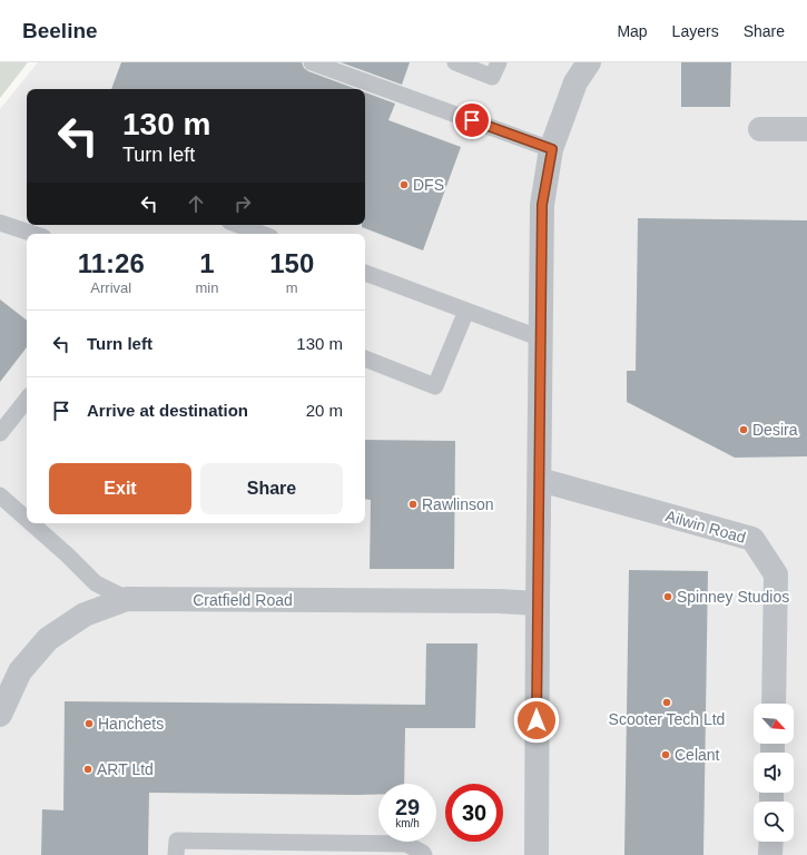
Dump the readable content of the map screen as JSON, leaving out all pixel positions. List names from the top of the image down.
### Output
{
  "streets": {
    "street": ["Ailwin Road", "Cratfield Road"]
  },
  "places": [
    "DFS",
    "Desira",
    "Rawlinson",
    "Spinney Studios",
    "Scooter Tech Ltd",
    "Hanchets",
    "Celant",
    "ART Ltd"
  ],
  "north": "bottom right",
  "page": {
    "header": "Beeline",
    "nav": ["Map", "Layers", "Share"],
    "turn": ["130 m", "Turn left"],
    "eta": [
      "11:26",
      "Arrival",
      "1",
      "min",
      "150",
      "m"
    ],
    "list": [
      {
        "name": "Turn left",
        "value": "130 m"
      },
      {
        "name": "Arrive at destination",
        "value": "20 m"
      }
    ],
    "buttons": ["Exit", "Share"],
    "speed": "29 km/h",
    "limit": "30"
  }
}
